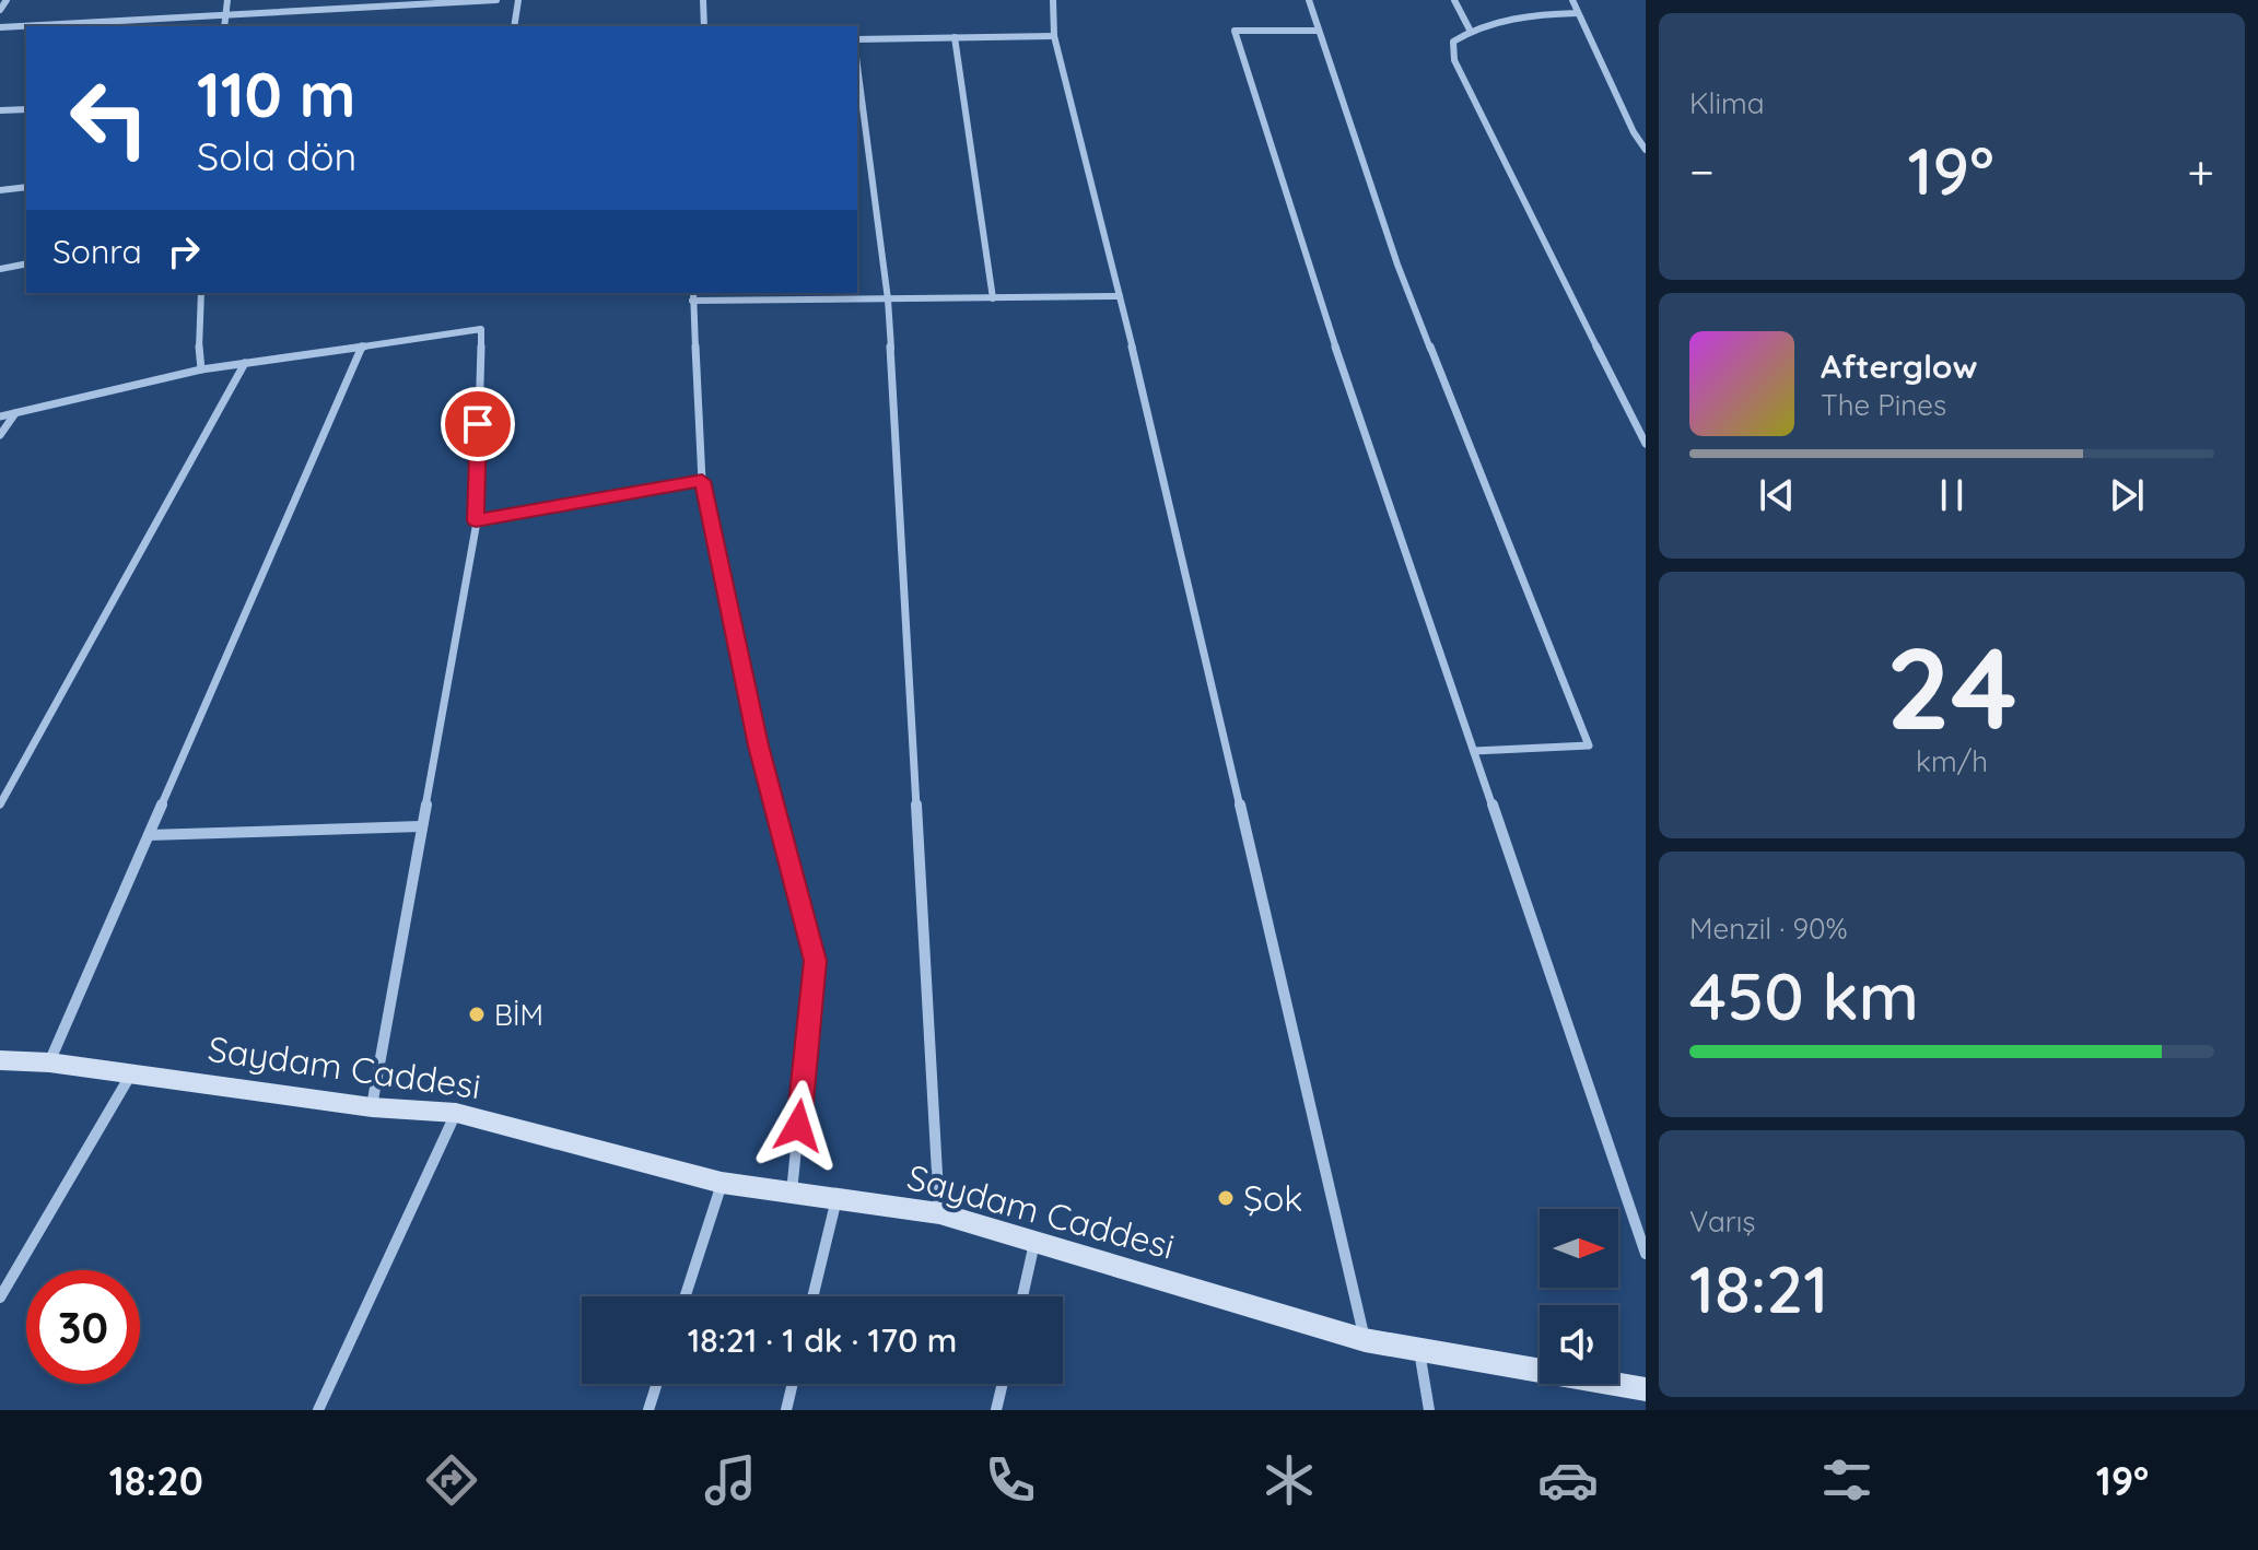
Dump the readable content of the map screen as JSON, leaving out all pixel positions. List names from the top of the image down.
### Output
{
  "streets": {
    "main road": ["Saydam Caddesi"]
  },
  "places": ["BİM", "Şok"],
  "north": "right",
  "page": {
    "tile": [
      "Klima",
      ["24", "km/h"],
      ["Menzil · 90%", "450 km"],
      ["Varış", "18:21"]
    ],
    "turn": ["110 m", "Sola dön"],
    "heat": ["−", "19°", "+"],
    "then": "Sonra",
    "song": ["Afterglow", "The Pines"],
    "limit": "30",
    "trip": "18:21 · 1 dk · 170 m",
    "tabs": ["18:20", "19°"]
  }
}
